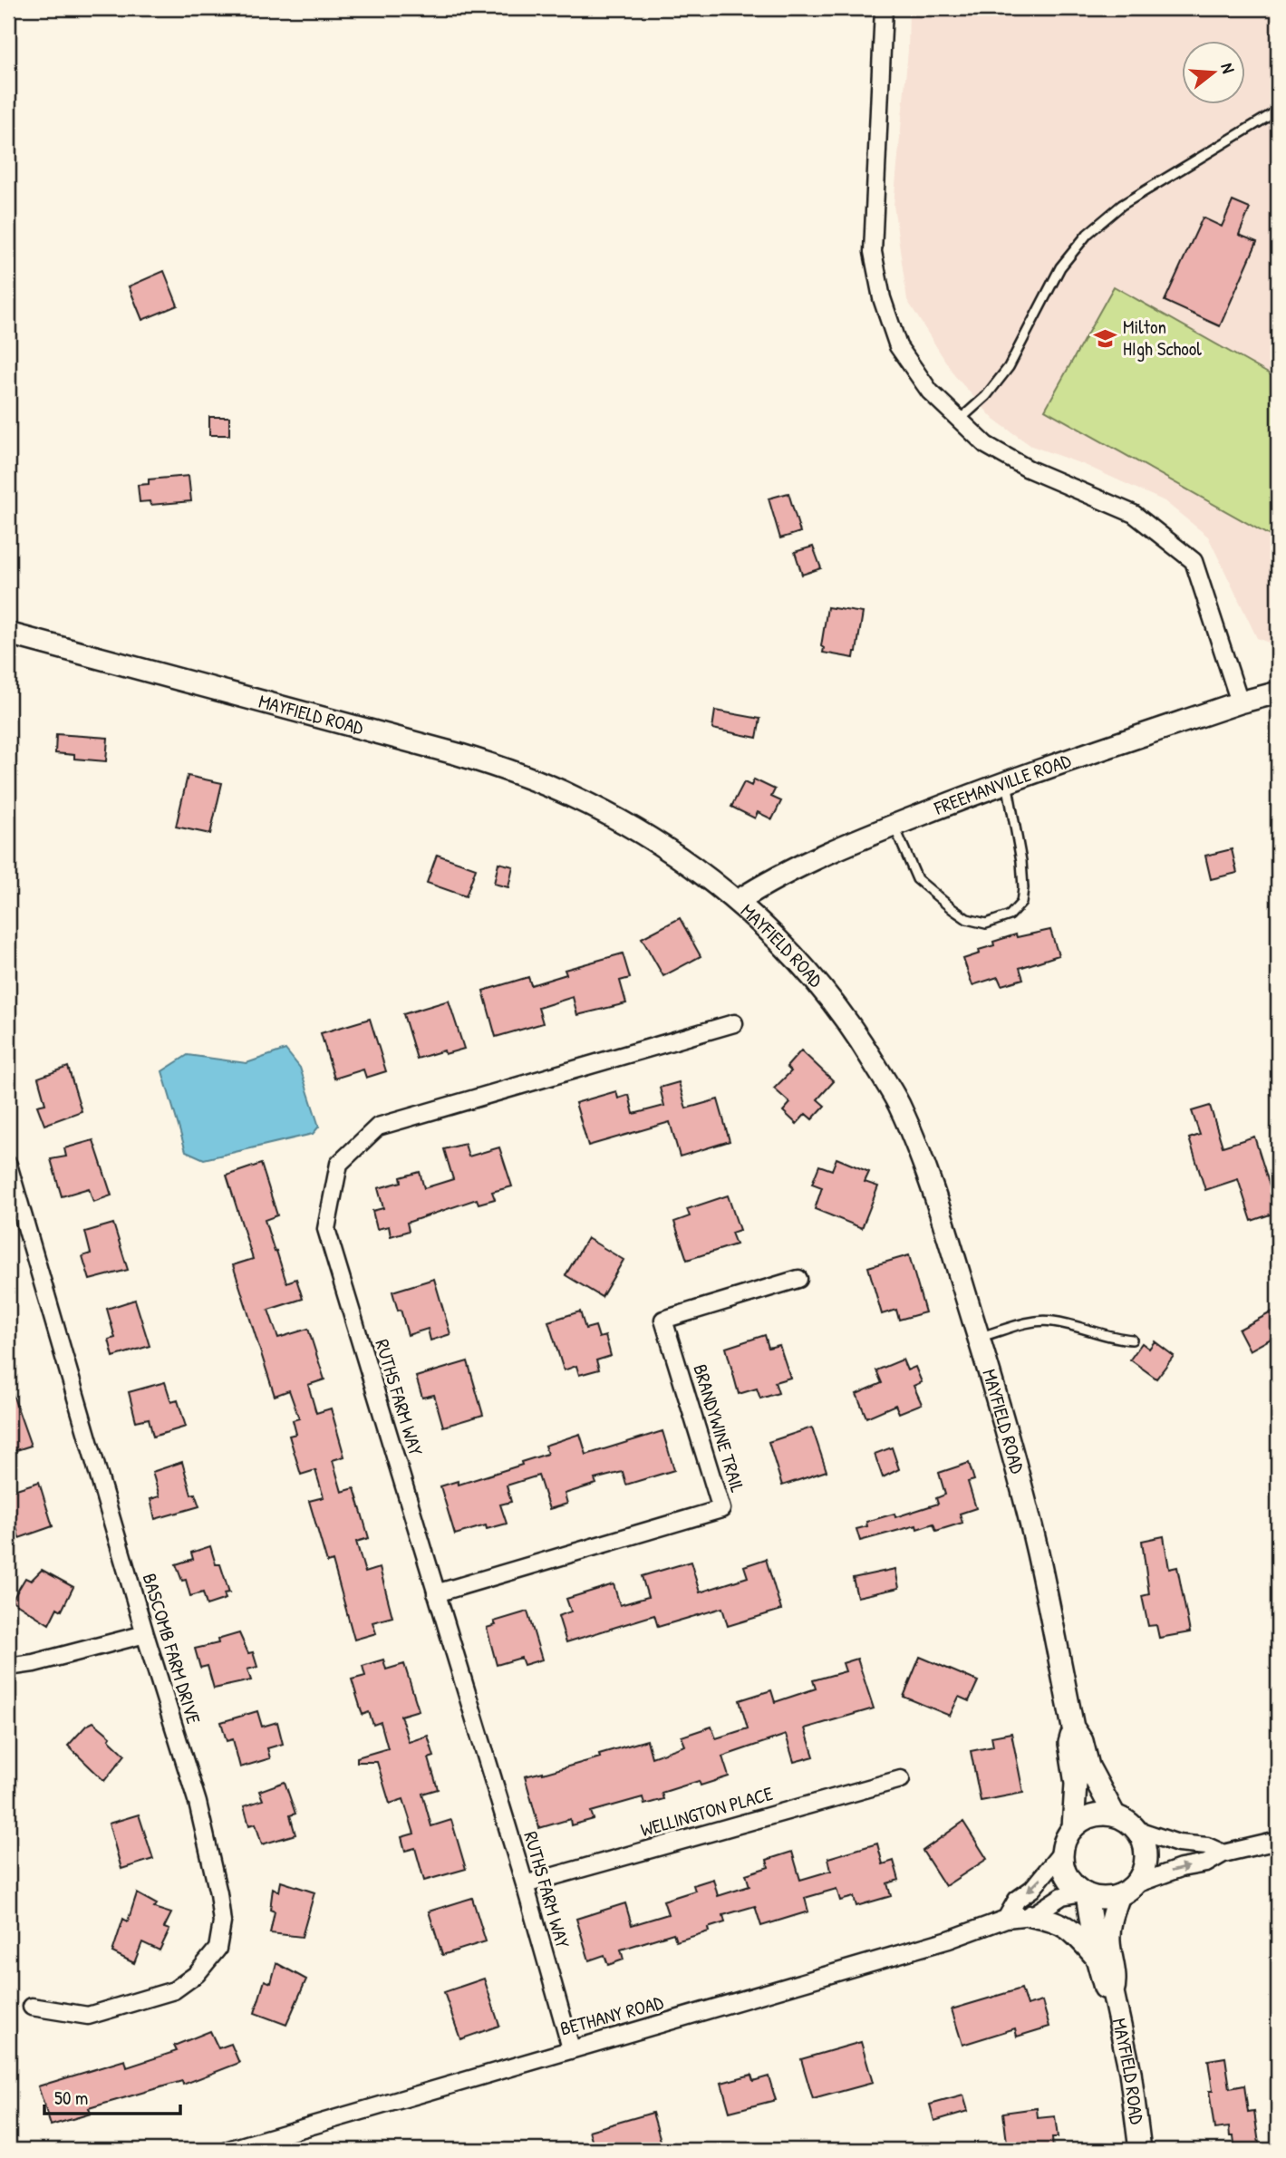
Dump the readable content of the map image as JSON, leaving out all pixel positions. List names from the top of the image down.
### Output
{
  "streets": {
    "street": [
      "MAYFIELD ROAD",
      "FREEMANVILLE ROAD",
      "RUTHS FARM WAY",
      "BRANDYWINE TRAIL",
      "BASCOMB FARM DRIVE",
      "WELLINGTON PLACE",
      "BETHANY ROAD"
    ]
  },
  "crossings": [
    ["MAYFIELD ROAD", "FREEMANVILLE ROAD"],
    ["MAYFIELD ROAD", "BETHANY ROAD"],
    ["RUTHS FARM WAY", "BRANDYWINE TRAIL"],
    ["RUTHS FARM WAY", "WELLINGTON PLACE"],
    ["RUTHS FARM WAY", "BETHANY ROAD"]
  ],
  "places": {
    "school or university": ["Milton HIgh School"]
  },
  "scale_bar": "50 m",
  "north": "right"
}
